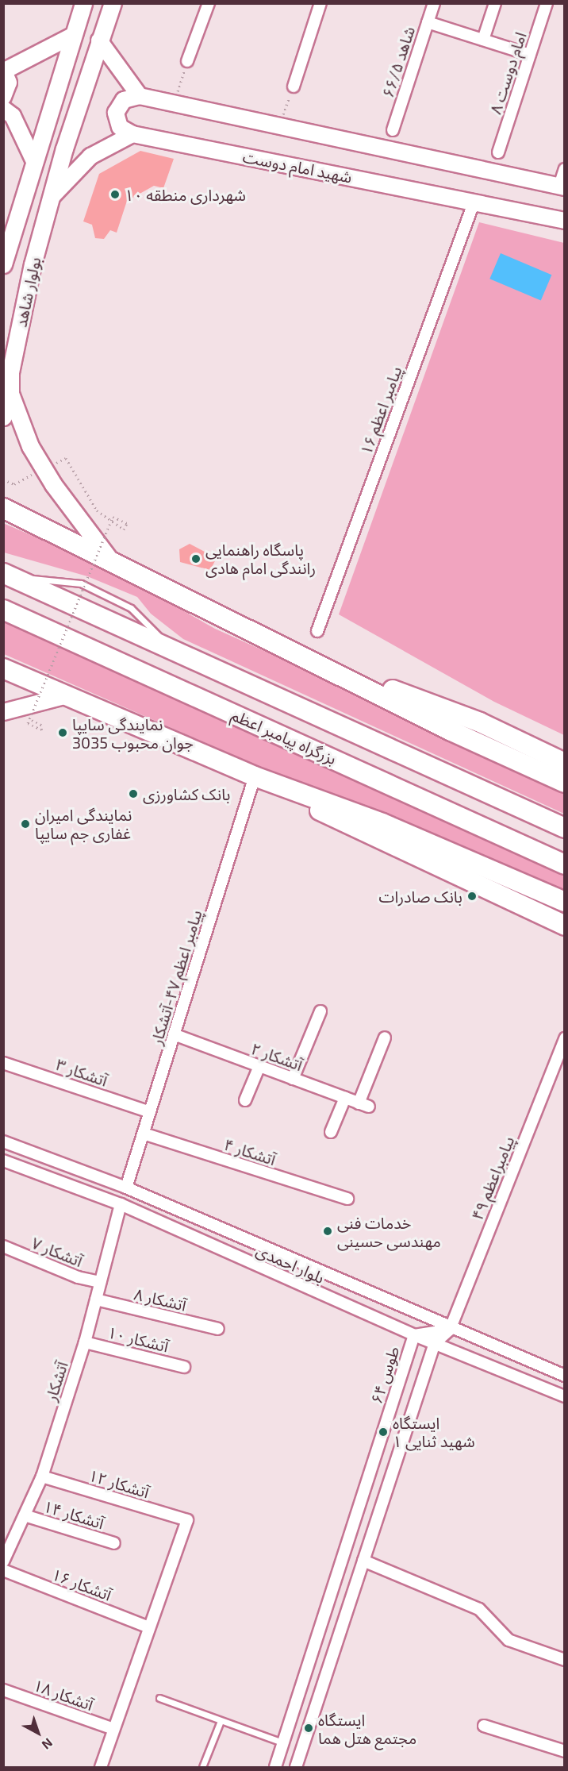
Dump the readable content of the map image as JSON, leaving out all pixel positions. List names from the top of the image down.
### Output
{
  "streets": {
    "highway": ["بزرگراه پیامبر اعظم"],
    "main road": ["شهید امام دوست", "بولوار شاهد"],
    "street": [
      "شاهد ۶۶/۵",
      "امام دوست ۸",
      "پیامبر اعظم ۱۶",
      "پیامبر اعظم ۴۷-آتشکار",
      "آتشکار ۲",
      "آتشکار ۳",
      "آتشکار ۴",
      "پیامبراعظم ۴۹",
      "آتشکار ۷",
      "بلوار احمدی",
      "آتشکار ۸",
      "آتشکار ۱۰",
      "طوس ۶۴",
      "آتشکار",
      "آتشکار ۱۲",
      "آتشکار ۱۴",
      "آتشکار ۱۶",
      "آتشکار ۱۸"
    ]
  },
  "crossings": [
    ["شهید امام دوست", "پیامبر اعظم ۱۶"],
    ["پیامبر اعظم ۴۷-آتشکار", "آتشکار ۲"],
    ["پیامبر اعظم ۴۷-آتشکار", "آتشکار ۳"],
    ["پیامبر اعظم ۴۷-آتشکار", "آتشکار ۴"],
    ["پیامبر اعظم ۴۷-آتشکار", "بلوار احمدی"],
    ["پیامبراعظم ۴۹", "بلوار احمدی"],
    ["پیامبراعظم ۴۹", "طوس ۶۴"],
    ["آتشکار ۷", "آتشکار"],
    ["بلوار احمدی", "طوس ۶۴"],
    ["بلوار احمدی", "آتشکار"],
    ["آتشکار ۸", "آتشکار"],
    ["آتشکار ۱۰", "آتشکار"],
    ["آتشکار", "آتشکار ۱۲"],
    ["آتشکار", "آتشکار ۱۴"],
    ["آتشکار ۱۲", "آتشکار ۱۶"]
  ],
  "places": [
    "شهرداری منطقه ۱۰",
    "پاسگاه راهنمایی رانندگی امام هادی",
    "نمایندگی سایپا جوان محبوب 3035",
    "بانک کشاورزی",
    "نمایندگی امیران غفاری جم سایپا",
    "بانک صادرات",
    "خدمات فنی مهندسی حسینی",
    "ایستگاه شهید ثنایی ۱",
    "ایستگاه مجتمع هتل هما"
  ],
  "north": "bottom right"
}
